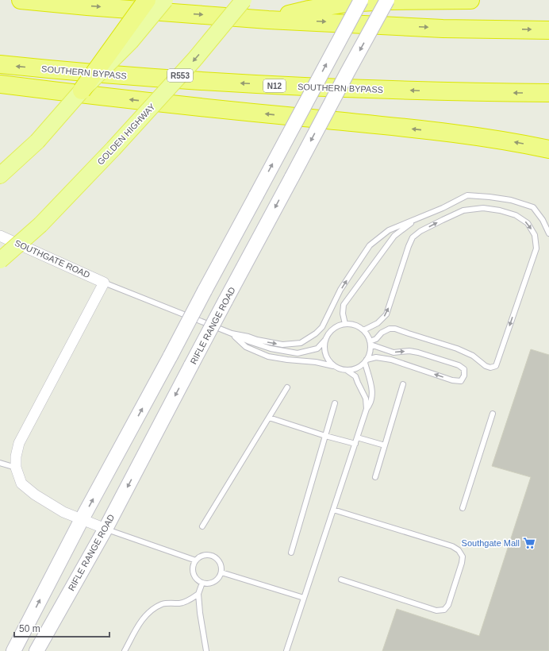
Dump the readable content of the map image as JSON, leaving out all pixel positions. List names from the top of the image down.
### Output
{
  "streets": {
    "highway": ["SOUTHERN BYPASS", "N12"],
    "main road": ["R553", "GOLDEN HIGHWAY", "RIFLE RANGE ROAD"],
    "street": ["SOUTHGATE ROAD"]
  },
  "places": {
    "supermarket": ["Southgate Mall"]
  },
  "scale_bar": "50 m"
}
